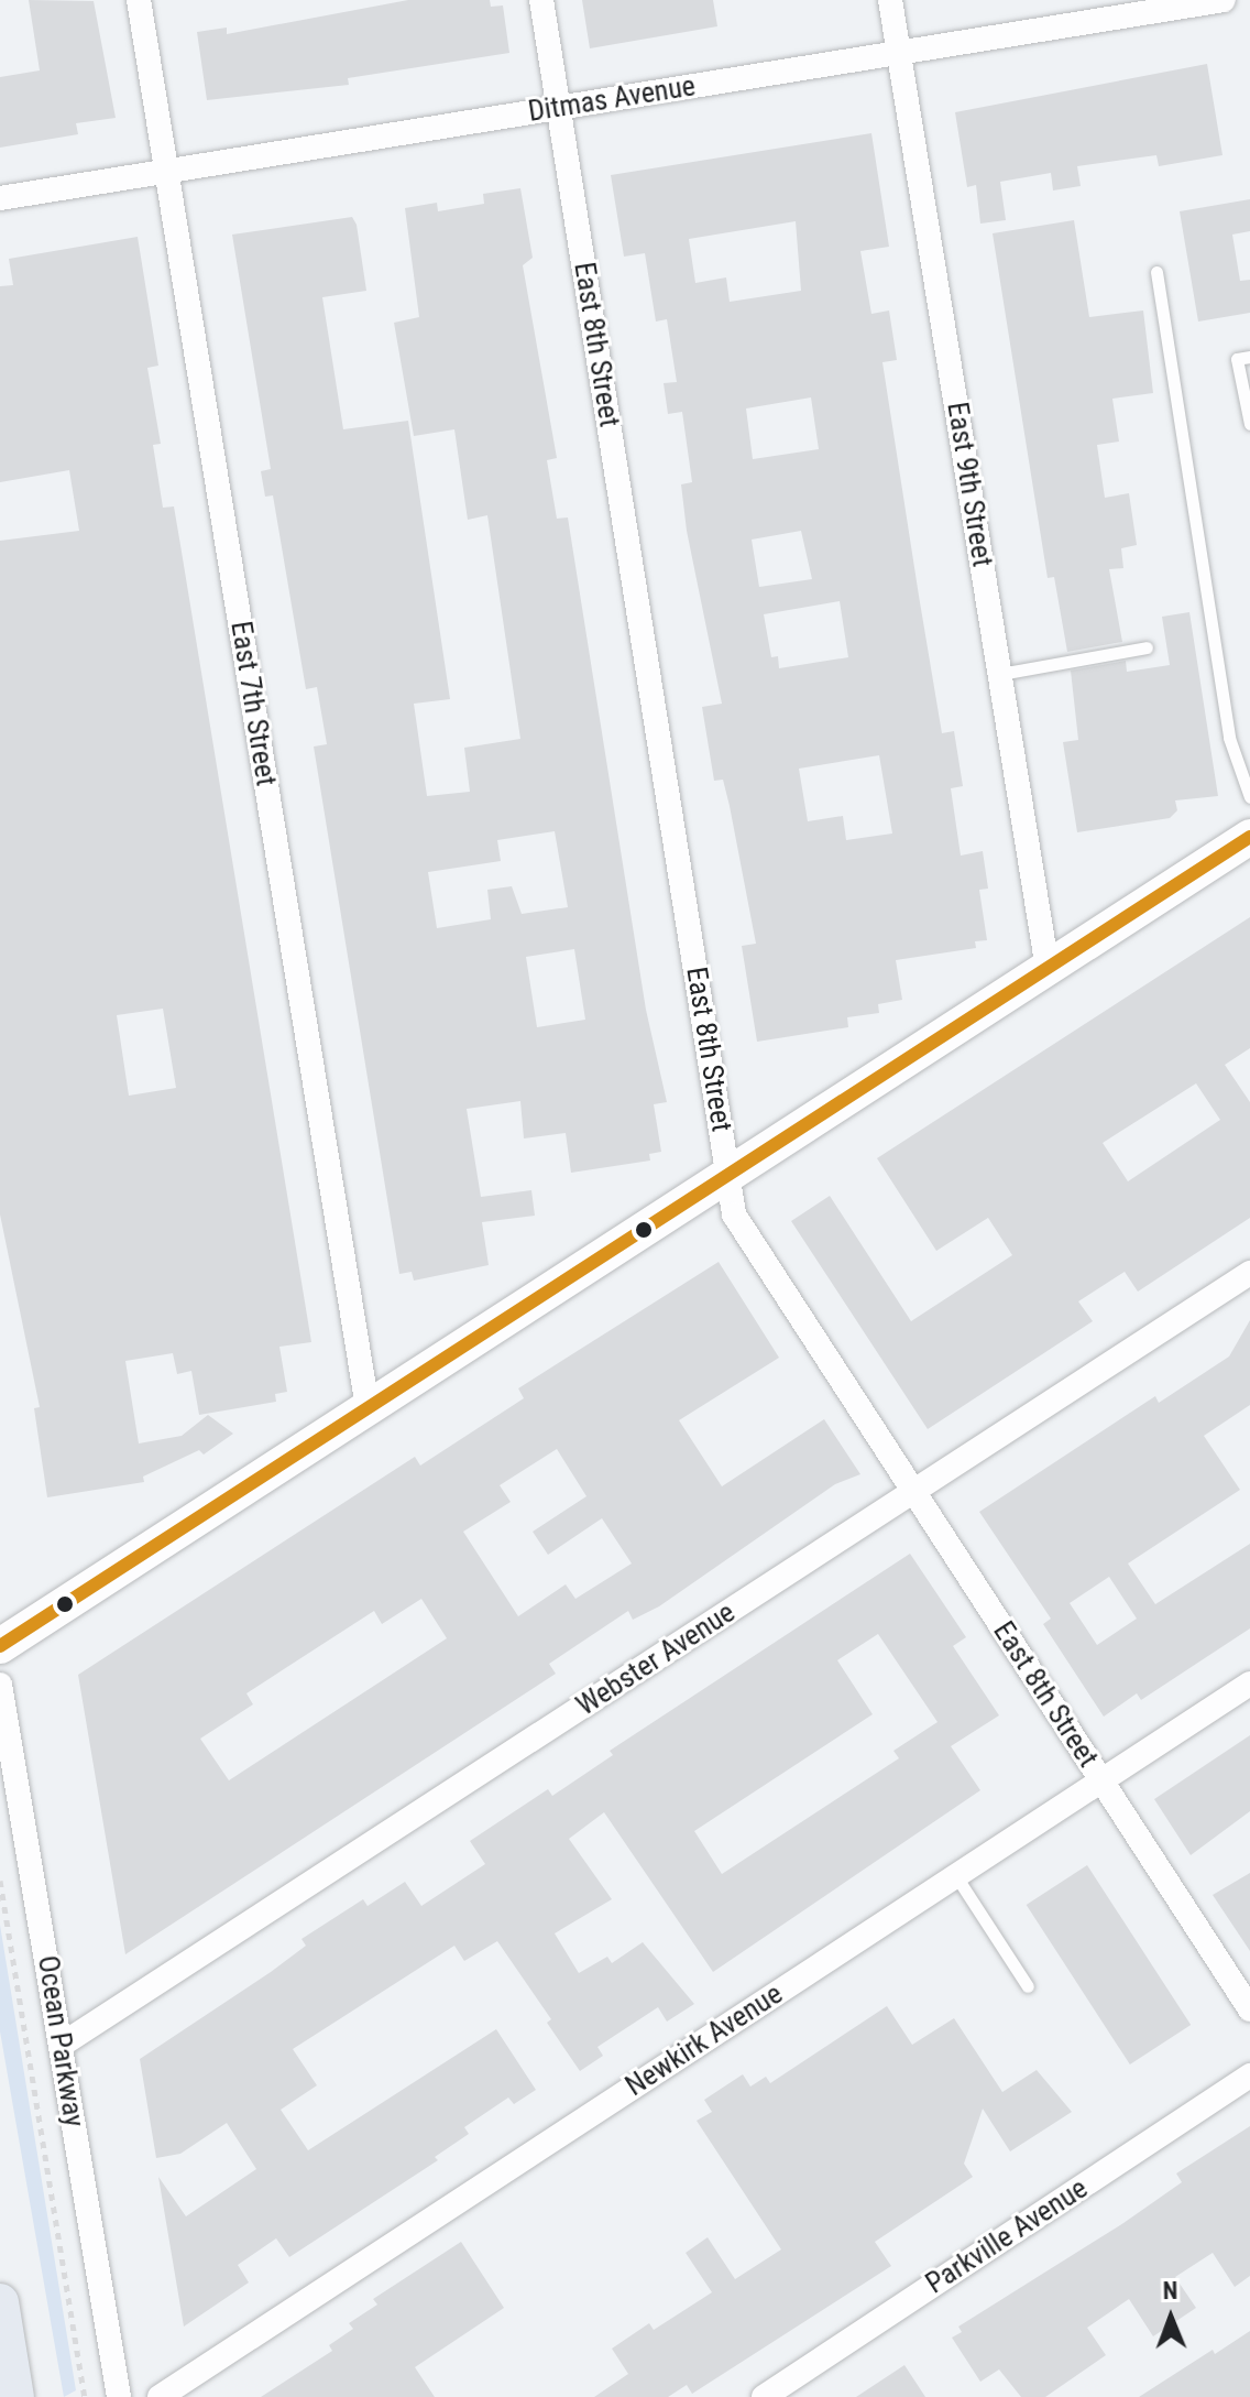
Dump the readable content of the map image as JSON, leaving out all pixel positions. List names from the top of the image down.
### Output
{
  "streets": {
    "street": [
      "Ditmas Avenue",
      "East 8th Street",
      "East 9th Street",
      "East 7th Street",
      "Webster Avenue",
      "Newkirk Avenue",
      "Ocean Parkway",
      "Parkville Avenue"
    ]
  },
  "crossings": [
    ["Ditmas Avenue", "East 8th Street"],
    ["Ditmas Avenue", "East 9th Street"],
    ["Ditmas Avenue", "East 7th Street"],
    ["East 8th Street", "Webster Avenue"],
    ["East 8th Street", "Newkirk Avenue"],
    ["Webster Avenue", "Ocean Parkway"]
  ],
  "north": "top"
}
